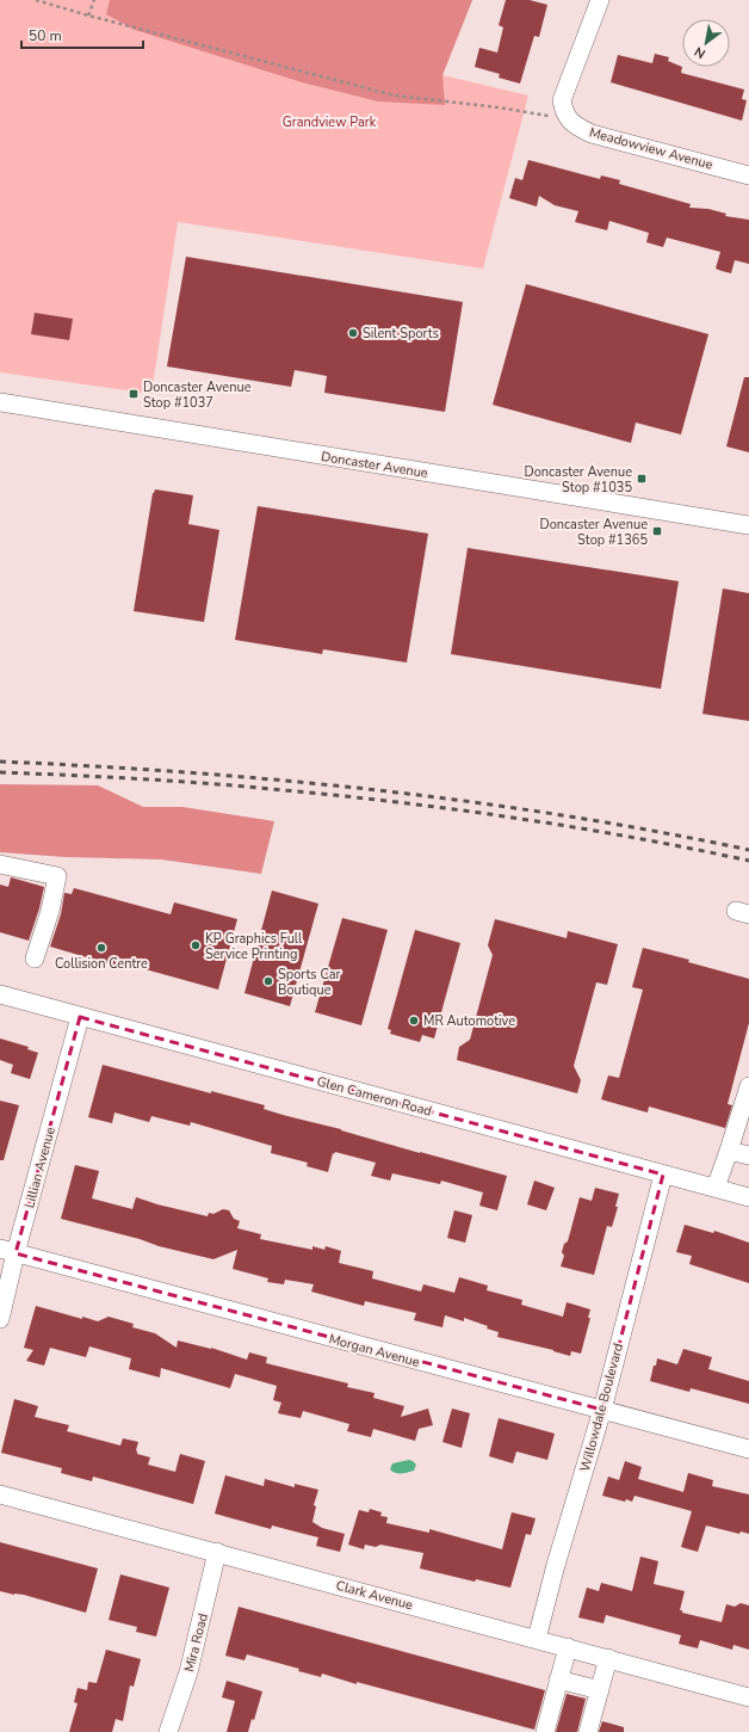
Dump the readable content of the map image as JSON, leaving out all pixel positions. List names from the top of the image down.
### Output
{
  "streets": {
    "street": [
      "Meadowview Avenue",
      "Doncaster Avenue",
      "Glen Cameron Road",
      "Lillian Avenue",
      "Morgan Avenue",
      "Willowdale Boulevard",
      "Clark Avenue",
      "Mira Road"
    ]
  },
  "crossings": [
    ["Glen Cameron Road", "Lillian Avenue"],
    ["Glen Cameron Road", "Willowdale Boulevard"],
    ["Lillian Avenue", "Morgan Avenue"],
    ["Morgan Avenue", "Willowdale Boulevard"],
    ["Willowdale Boulevard", "Clark Avenue"],
    ["Clark Avenue", "Mira Road"]
  ],
  "parks": ["Grandview Park"],
  "places": {
    "other": [
      "Silent Sports",
      "KP Graphics Full Service Printing",
      "Collision Centre",
      "Sports Car Boutique",
      "MR Automotive"
    ],
    "transit": ["Doncaster Avenue Stop #1037", "Doncaster Avenue Stop #1035", "Doncaster Avenue Stop #1365"]
  },
  "scale_bar": "50 m",
  "north": "bottom left"
}
